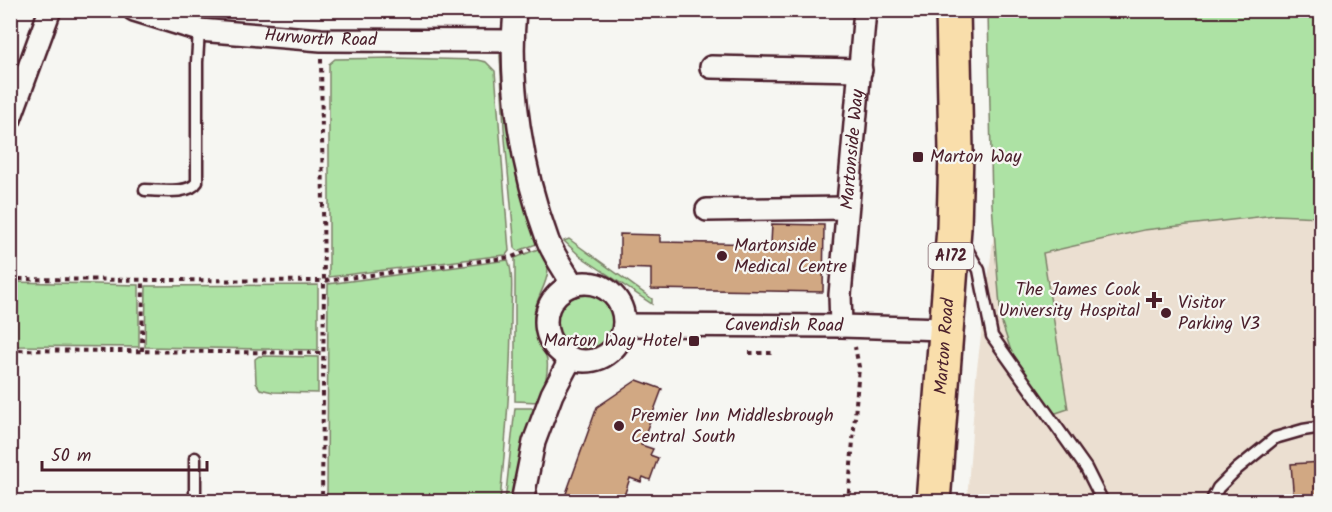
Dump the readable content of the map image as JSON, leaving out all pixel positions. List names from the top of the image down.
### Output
{
  "streets": {
    "main road": ["A172", "Marton Road"],
    "street": ["Hurworth Road", "Martonside Way", "Cavendish Road"]
  },
  "crossings": [
    ["Martonside Way", "Cavendish Road"],
    ["Cavendish Road", "Marton Road"]
  ],
  "places": {
    "transit": ["Marton Way", "Marton Way Hotel"],
    "other": ["Martonside Medical Centre", "Visitor Parking V3", "Premier Inn Middlesbrough Central South"],
    "health": ["The James Cook University Hospital"]
  },
  "scale_bar": "50 m"
}
